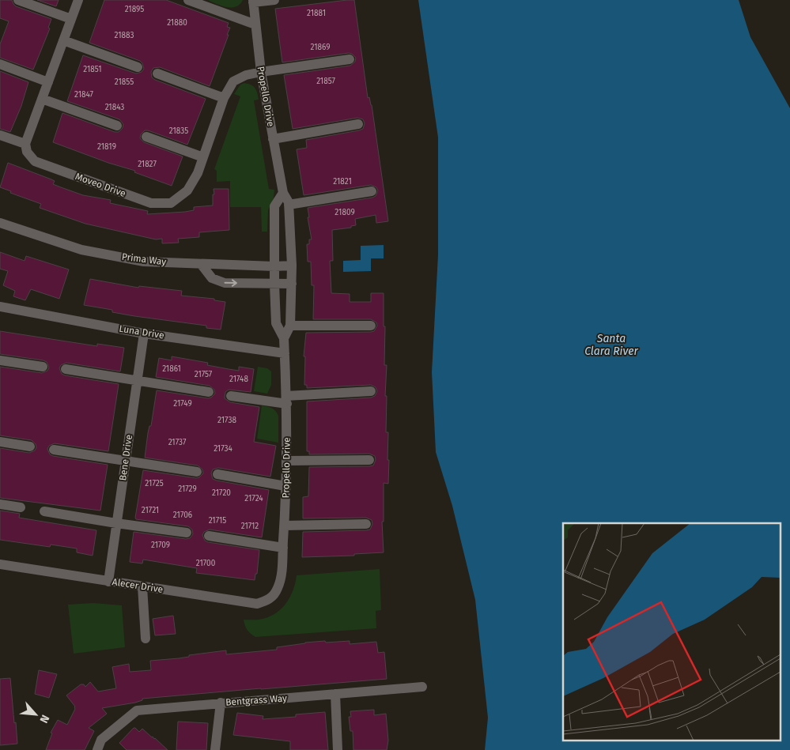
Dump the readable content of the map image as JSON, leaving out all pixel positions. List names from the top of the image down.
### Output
{
  "streets": {
    "street": [
      "Propello Drive",
      "Moveo Drive",
      "Prima Way",
      "Luna Drive",
      "Bene Drive",
      "Alecer Drive",
      "Bentgrass Way"
    ]
  },
  "crossings": [
    ["Propello Drive", "Moveo Drive"],
    ["Propello Drive", "Prima Way"],
    ["Propello Drive", "Luna Drive"],
    ["Propello Drive", "Alecer Drive"],
    ["Luna Drive", "Bene Drive"],
    ["Bene Drive", "Alecer Drive"]
  ],
  "water": ["Santa Clara River"],
  "house_numbers": [
    "21895",
    "21881",
    "21880",
    "21883",
    "21869",
    "21851",
    "21857",
    "21855",
    "21847",
    "21843",
    "21835",
    "21819",
    "21827",
    "21821",
    "21809",
    "21861",
    "21757",
    "21748",
    "21749",
    "21738",
    "21737",
    "21734",
    "21725",
    "21729",
    "21720",
    "21724",
    "21721",
    "21706",
    "21715",
    "21712",
    "21709",
    "21700"
  ],
  "north": "bottom right"
}
